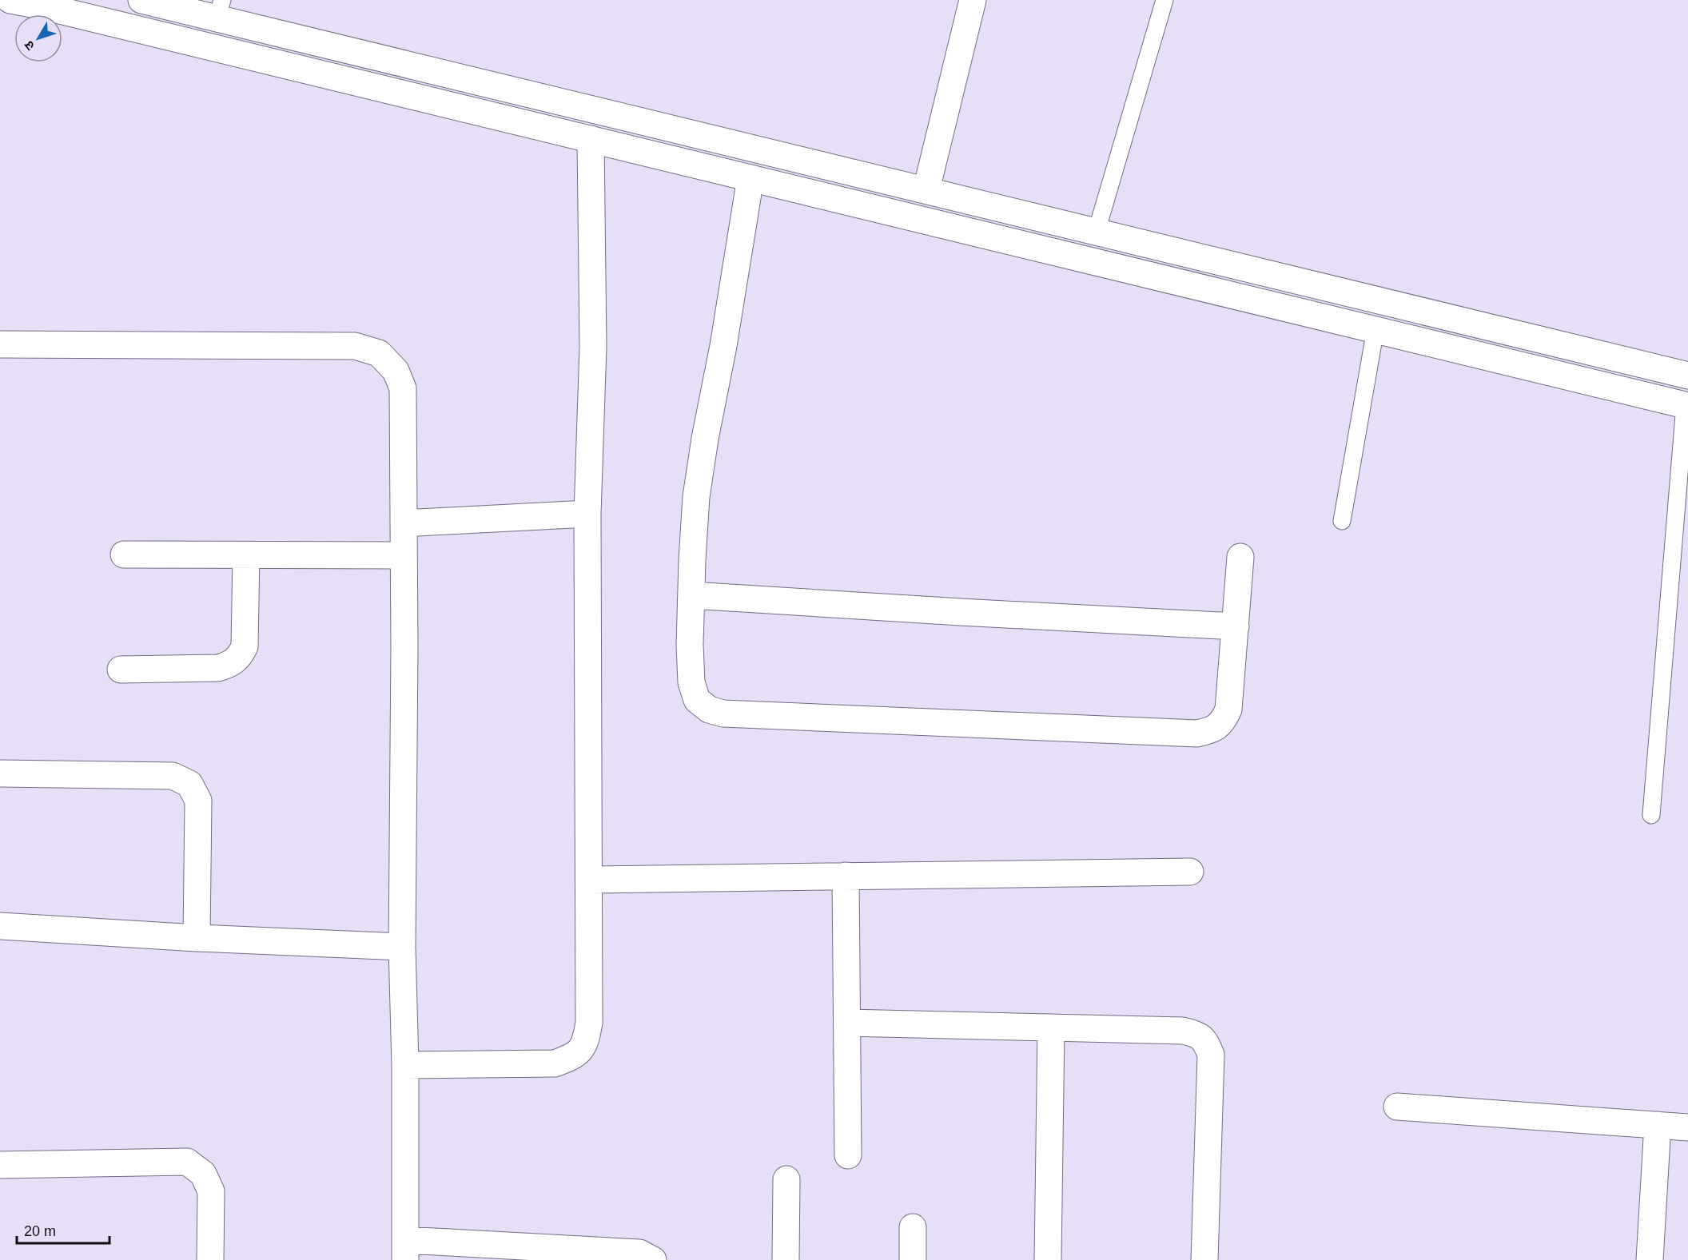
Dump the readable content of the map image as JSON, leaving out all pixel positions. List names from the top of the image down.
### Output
{
  "scale_bar": "20 m",
  "north": "bottom left"
}
